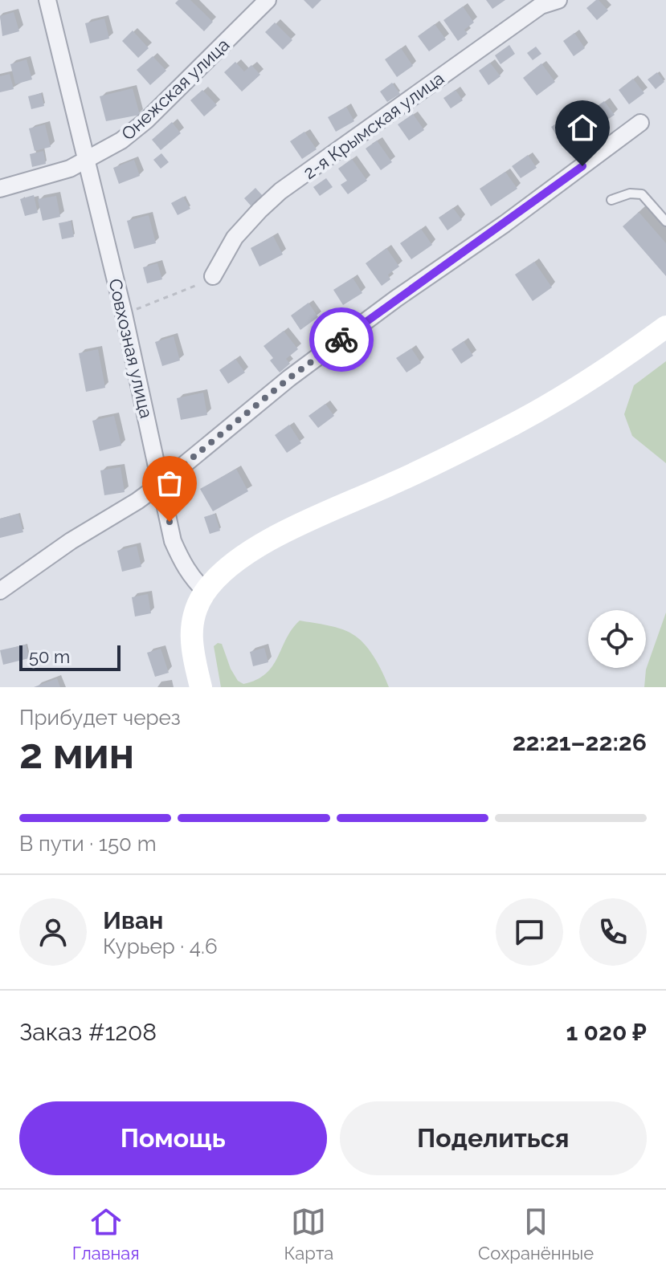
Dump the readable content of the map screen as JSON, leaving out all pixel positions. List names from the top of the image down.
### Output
{
  "streets": {
    "street": ["Онежская улица", "2-я Крымская улица", "Совхозная улица"]
  },
  "crossings": [
    ["Онежская улица", "Совхозная улица"]
  ],
  "scale_bar": "50 m",
  "page": {
    "scale": "50 m",
    "heading": ["2 мин", "Прибудет через", "22:21–22:26"],
    "panel": [
      "Иван",
      "Курьер · 4.6",
      "Заказ #1208",
      "1 020 ₽"
    ],
    "bar": "В пути · 150 m",
    "buttons": ["Помощь", "Поделиться"],
    "tabs": ["Главная", "Карта", "Сохранённые"]
  }
}
